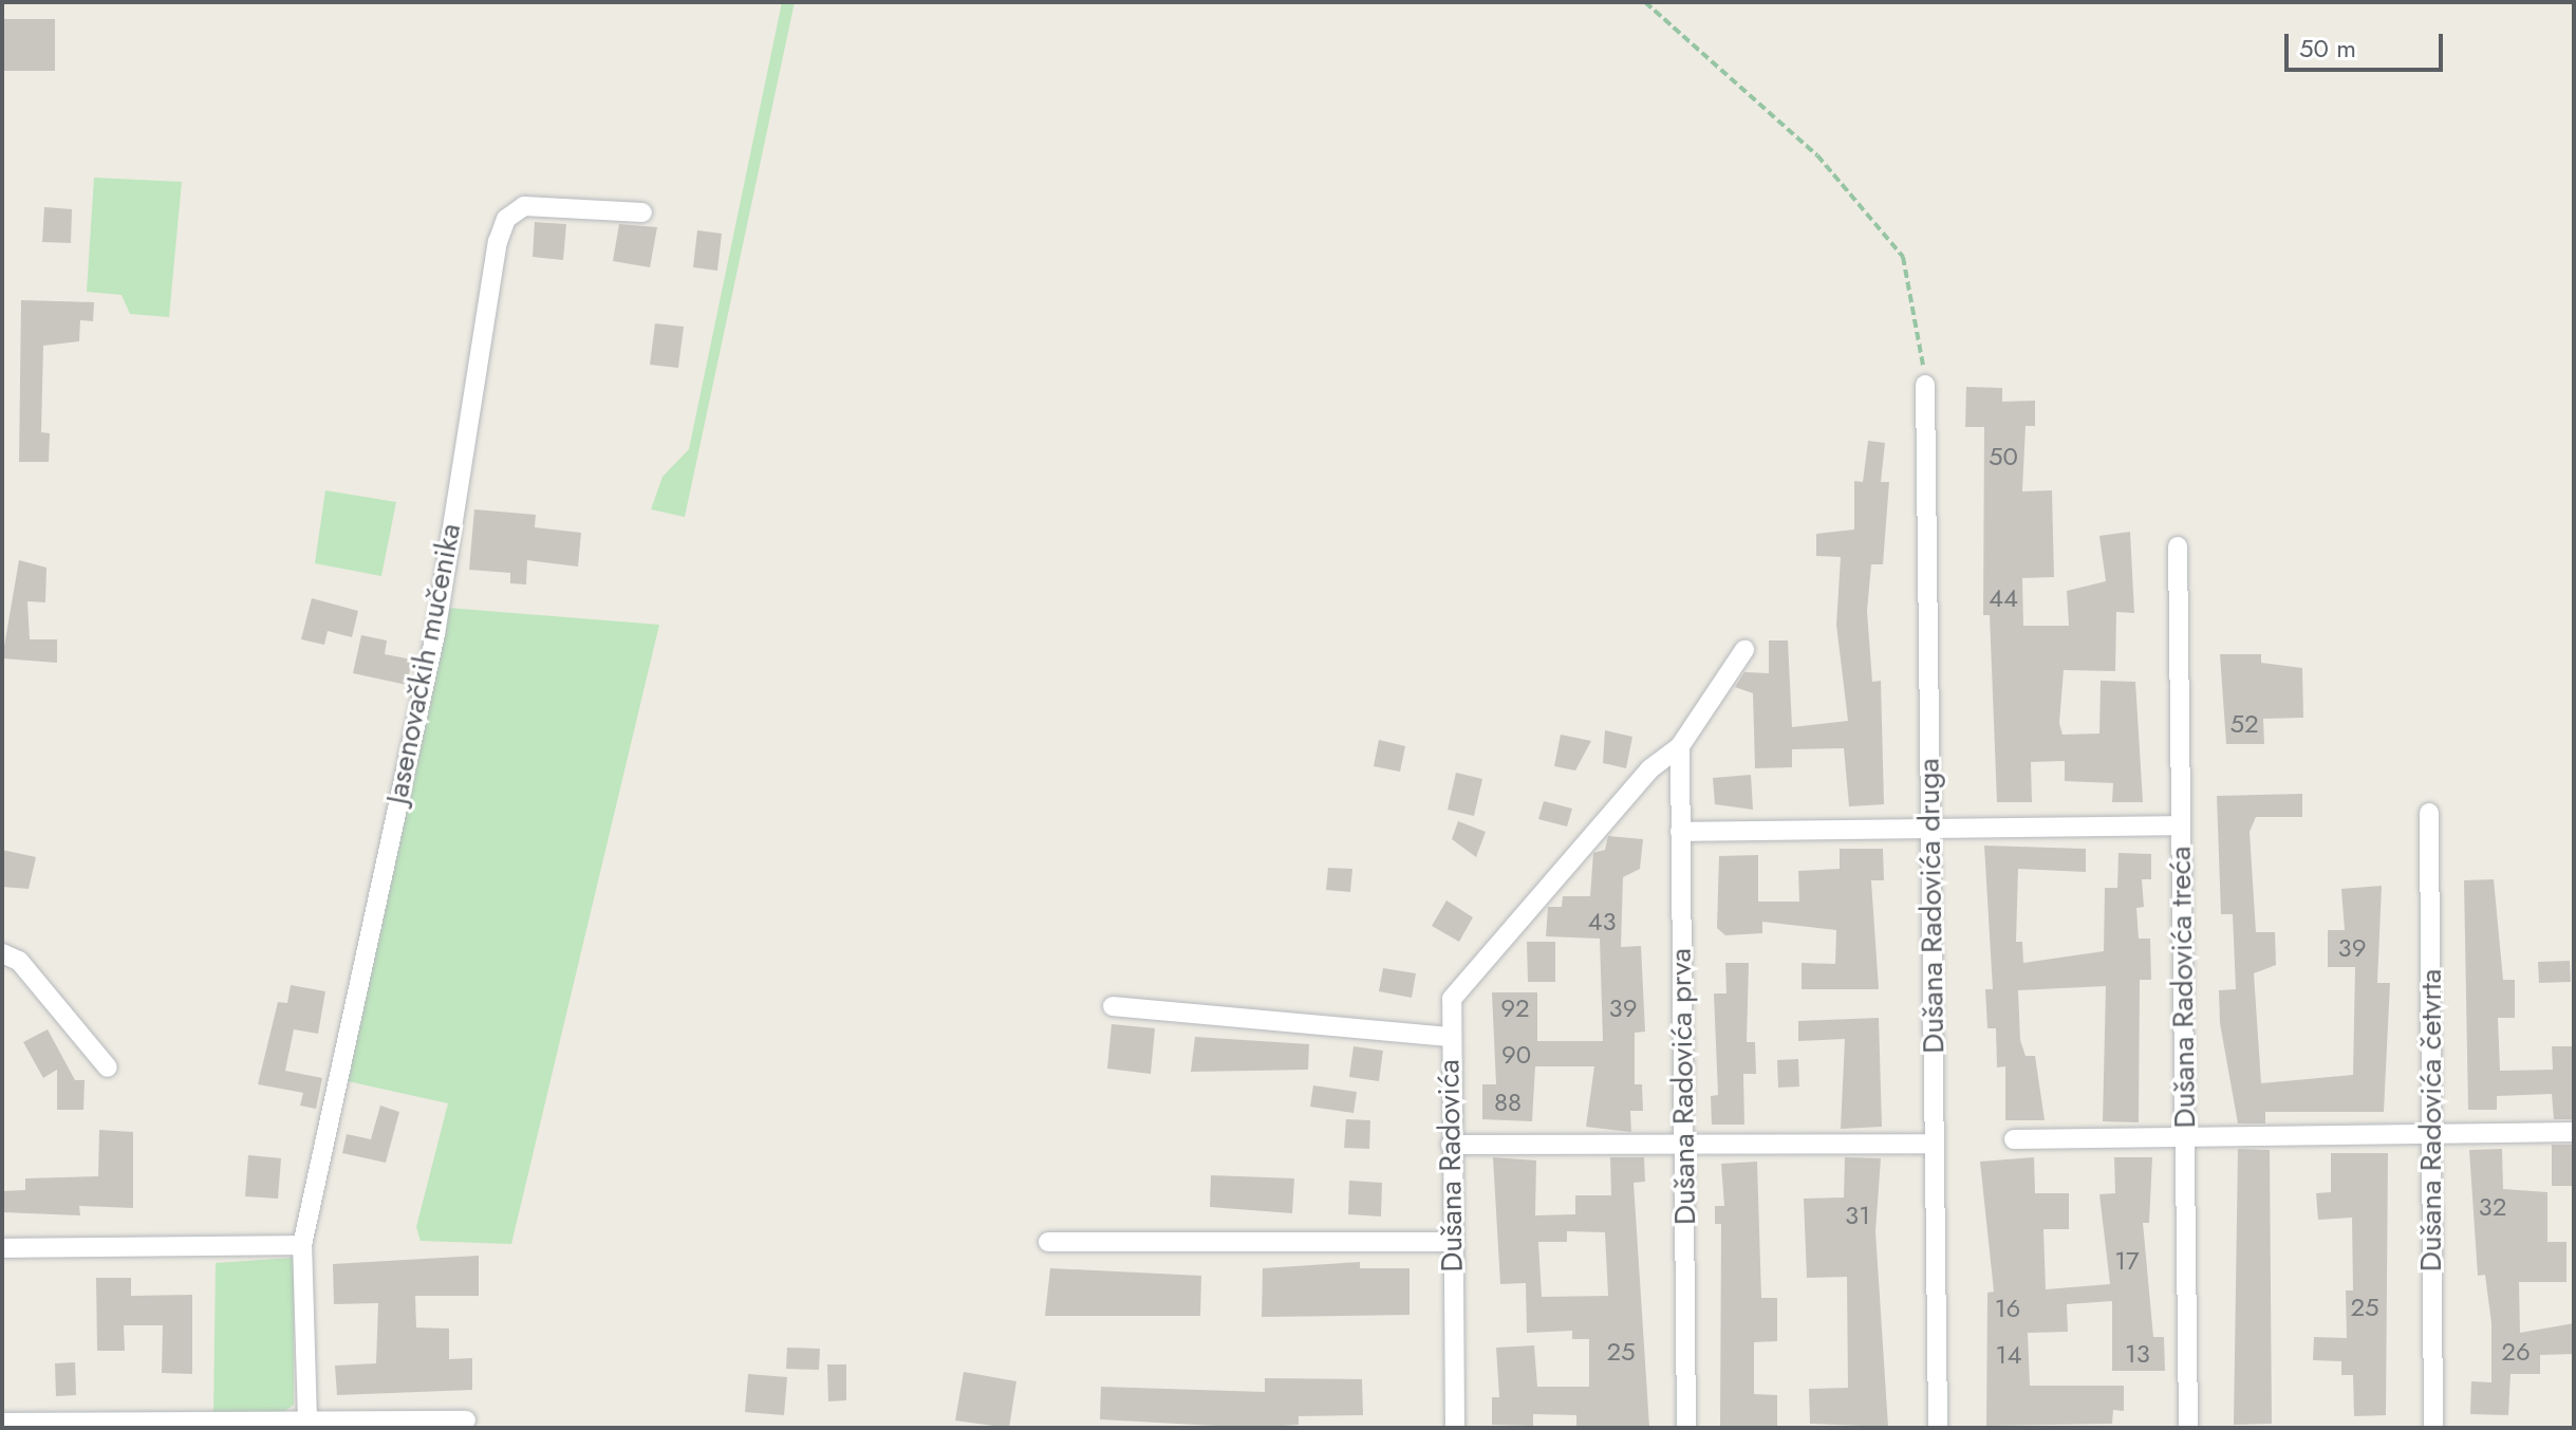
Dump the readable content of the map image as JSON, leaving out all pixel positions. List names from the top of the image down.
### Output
{
  "streets": {
    "street": [
      "Jasenovačkih mučenika",
      "Dušana Radovića druga",
      "Dušana Radovića treća",
      "Dušana Radovića prva",
      "Dušana Radovića četvrta",
      "Dušana Radovića"
    ]
  },
  "house_numbers": [
    "50",
    "44",
    "52",
    "43",
    "39",
    "92",
    "39",
    "90",
    "88",
    "32",
    "31",
    "17",
    "25",
    "16",
    "25",
    "26",
    "13",
    "14"
  ],
  "scale_bar": "50 m"
}
